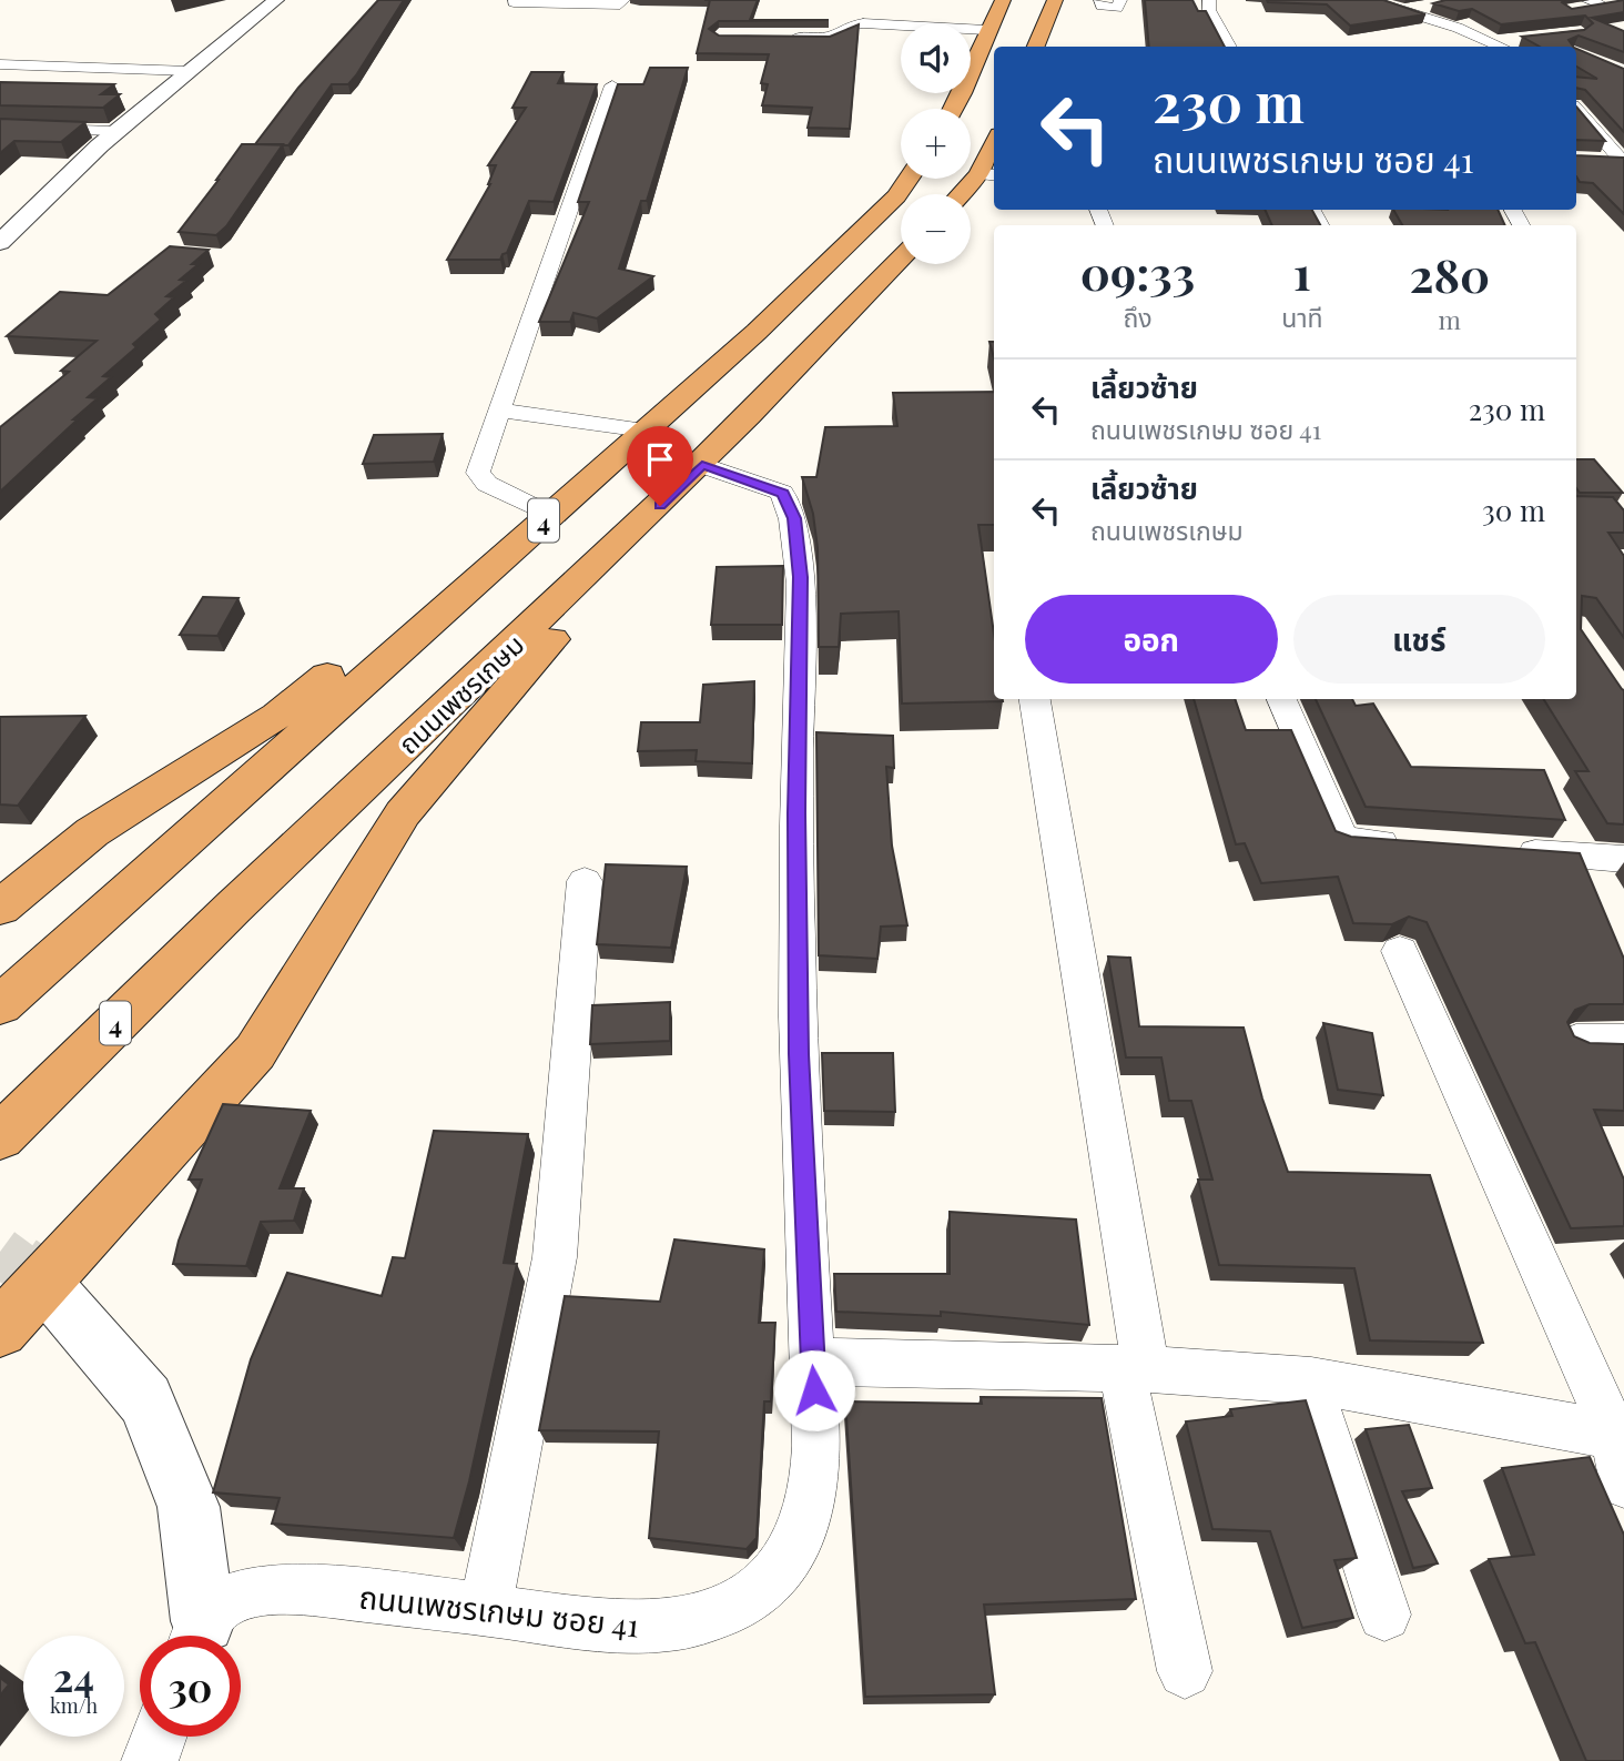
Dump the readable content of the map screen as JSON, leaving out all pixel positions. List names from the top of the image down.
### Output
{
  "streets": {
    "highway": ["4", "ถนนเพชรเกษม"],
    "street": ["ถนนเพชรเกษม ซอย 41"]
  },
  "crossings": [
    ["ถนนเพชรเกษม", "ถนนเพชรเกษม ซอย 41"]
  ],
  "page": {
    "map_buttons": ["+", "−"],
    "turn": ["230 m", "ถนนเพชรเกษม ซอย 41"],
    "eta": [
      "09:33",
      "ถึง",
      "1",
      "นาที",
      "280",
      "m"
    ],
    "list": [
      {
        "name": "เลี้ยวซ้าย",
        "note": "ถนนเพชรเกษม ซอย 41",
        "value": "230 m"
      },
      {
        "name": "เลี้ยวซ้าย",
        "note": "ถนนเพชรเกษม",
        "value": "30 m"
      }
    ],
    "buttons": ["ออก", "แชร์"],
    "speed": "24 km/h",
    "limit": "30"
  }
}
